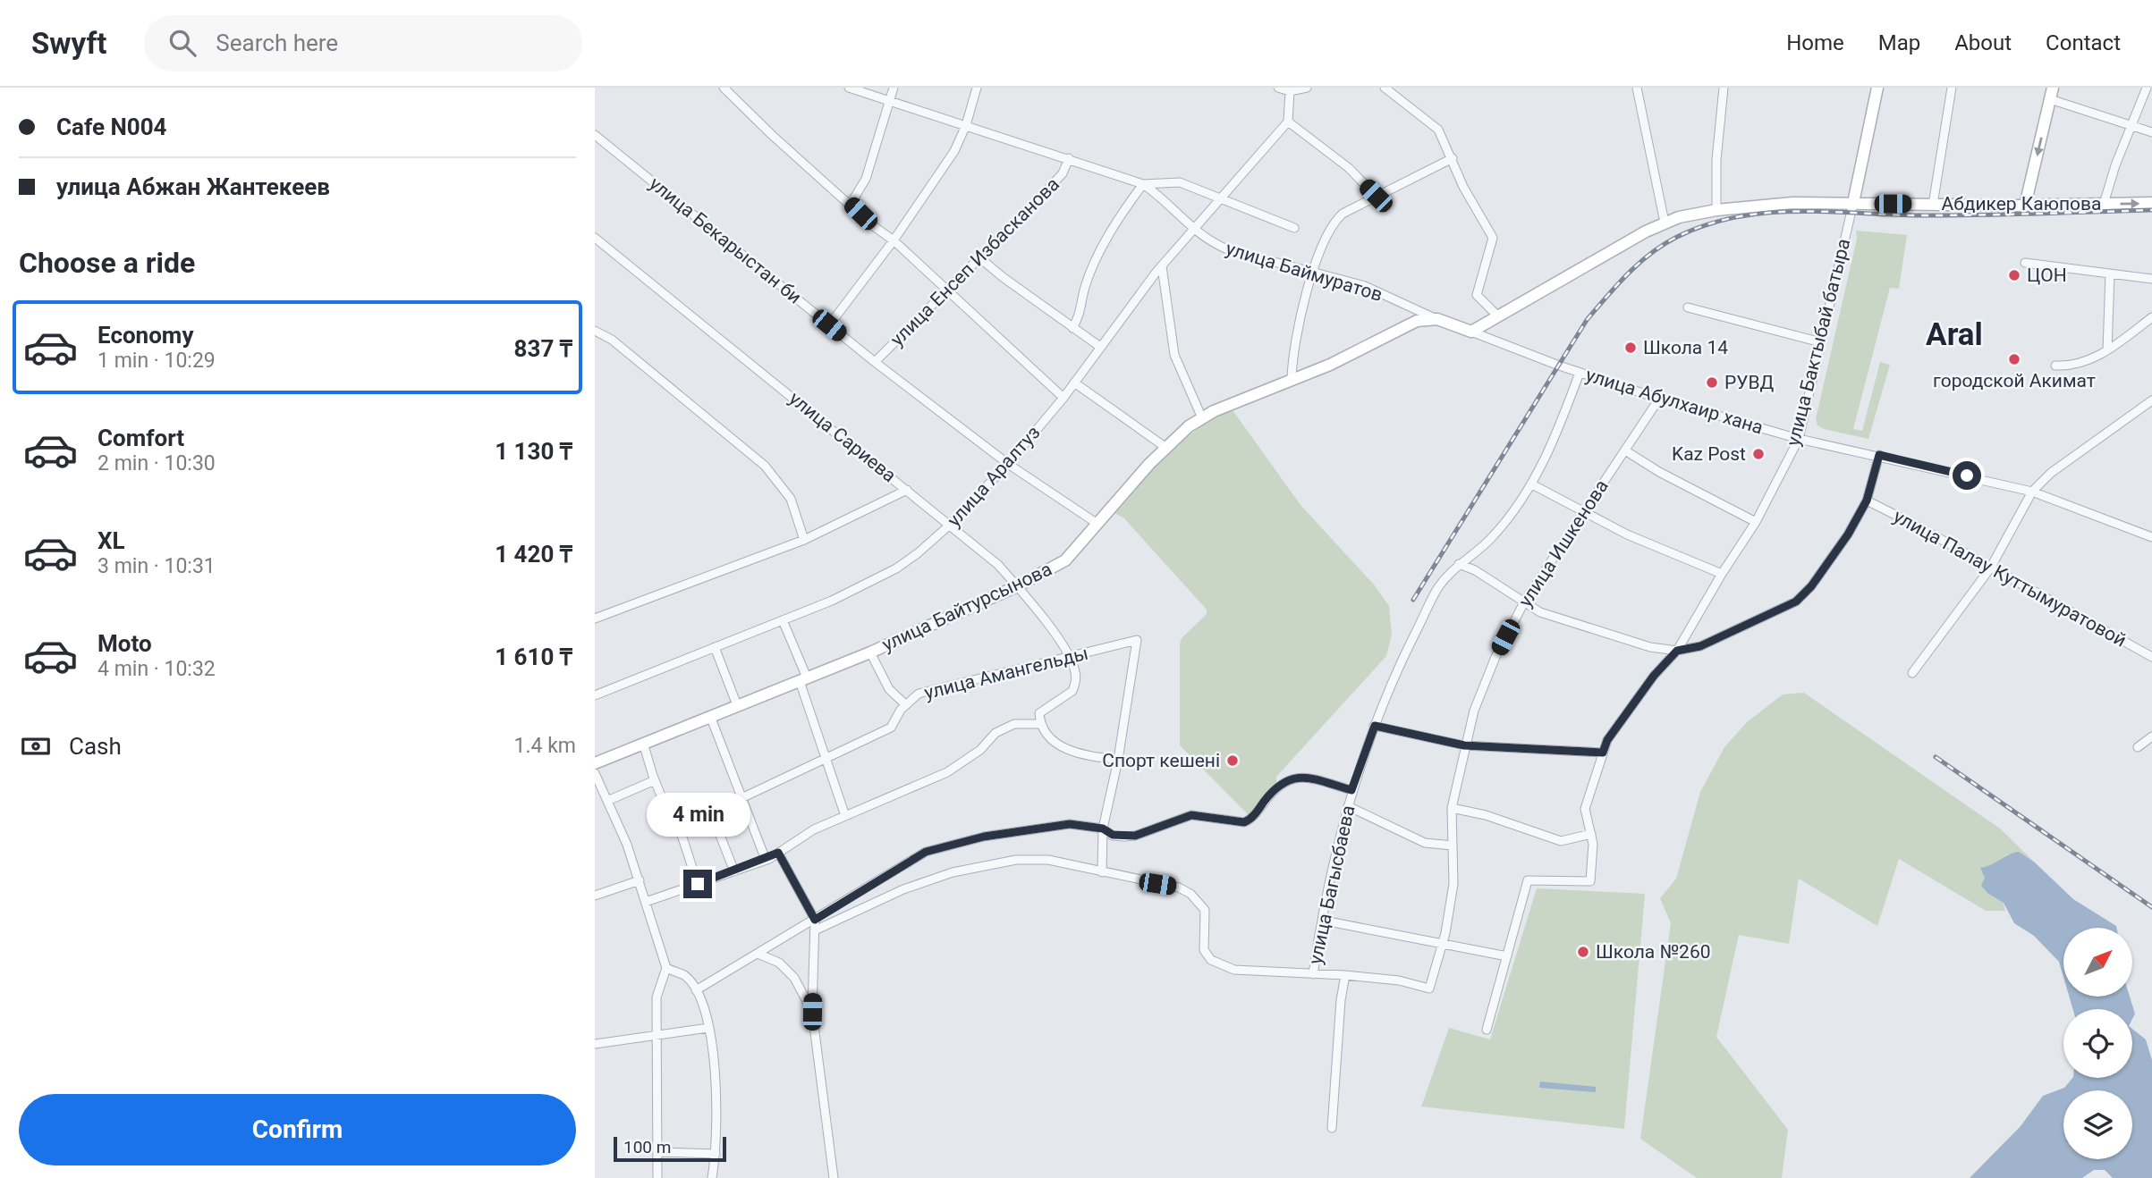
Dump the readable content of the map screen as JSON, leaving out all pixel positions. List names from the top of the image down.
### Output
{
  "streets": {
    "street": [
      "Абдикер Каюпова",
      "улица Бекарыстан би",
      "улица Енсеп Избасканова",
      "улица Баймуратов",
      "улица Бактыбай батыра",
      "улица Абулхаир хана",
      "улица Сариева",
      "улица Аралтуз",
      "улица Ишкенова",
      "улица Палау Куттымуратовой",
      "улица Байтурсынова",
      "улица Амангельды",
      "улица Багысбаева"
    ]
  },
  "crossings": [
    ["Абдикер Каюпова", "улица Баймуратов"],
    ["Абдикер Каюпова", "улица Бактыбай батыра"],
    ["улица Бекарыстан би", "улица Енсеп Избасканова"],
    ["улица Бекарыстан би", "улица Аралтуз"],
    ["улица Бекарыстан би", "улица Байтурсынова"],
    ["улица Енсеп Избасканова", "улица Баймуратов"],
    ["улица Баймуратов", "улица Абулхаир хана"],
    ["улица Баймуратов", "улица Аралтуз"],
    ["улица Баймуратов", "улица Байтурсынова"],
    ["улица Бактыбай батыра", "улица Абулхаир хана"],
    ["улица Абулхаир хана", "улица Ишкенова"],
    ["улица Абулхаир хана", "улица Багысбаева"],
    ["улица Сариева", "улица Аралтуз"],
    ["улица Сариева", "улица Байтурсынова"],
    ["улица Сариева", "улица Амангельды"]
  ],
  "districts": ["Aral"],
  "places": [
    "ЦОН",
    "Школа 14",
    "городской Акимат",
    "РУВД",
    "Kaz Post",
    "Спорт кешені",
    "Школа №260"
  ],
  "scale_bar": "100 m",
  "north": "top right",
  "page": {
    "header": "Swyft",
    "search": "Search here",
    "nav": [
      "Home",
      "Map",
      "About",
      "Contact"
    ],
    "banner": ["Cafe N004", "улица Абжан Жантекеев"],
    "heading": "Choose a ride",
    "list": [
      {
        "name": "Economy",
        "note": "1 min · 10:29",
        "value": "837 ₸"
      },
      {
        "name": "Comfort",
        "note": "2 min · 10:30",
        "value": "1 130 ₸"
      },
      {
        "name": "XL",
        "note": "3 min · 10:31",
        "value": "1 420 ₸"
      },
      {
        "name": "Moto",
        "note": "4 min · 10:32",
        "value": "1 610 ₸"
      }
    ],
    "pay": ["Cash", "1.4 km"],
    "bubble": "4 min",
    "buttons": "Confirm",
    "scale": "100 m"
  }
}
